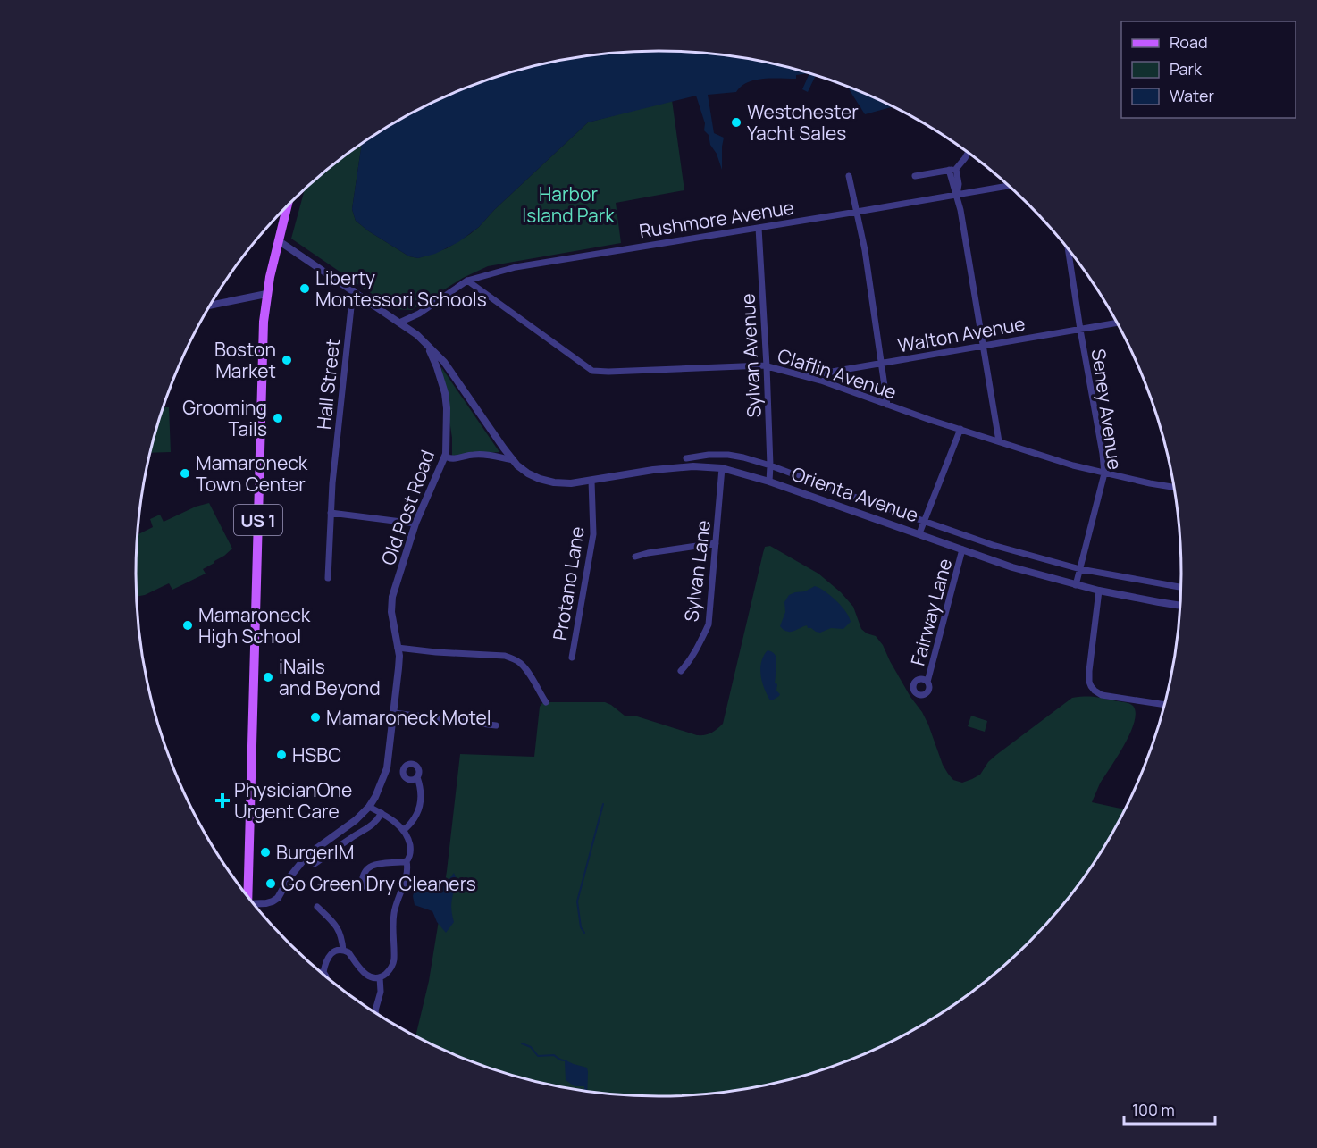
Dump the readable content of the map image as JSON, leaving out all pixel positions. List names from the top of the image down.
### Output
{
  "streets": {
    "main road": ["US 1"],
    "street": [
      "Rushmore Avenue",
      "Walton Avenue",
      "Sylvan Avenue",
      "Claflin Avenue",
      "Hall Street",
      "Seney Avenue",
      "Orienta Avenue",
      "Old Post Road",
      "Sylvan Lane",
      "Protano Lane",
      "Fairway Lane"
    ]
  },
  "crossings": [
    ["Rushmore Avenue", "Sylvan Avenue"],
    ["Rushmore Avenue", "Claflin Avenue"],
    ["Rushmore Avenue", "Orienta Avenue"],
    ["Walton Avenue", "Claflin Avenue"],
    ["Walton Avenue", "Seney Avenue"],
    ["Sylvan Avenue", "Claflin Avenue"],
    ["Sylvan Avenue", "Orienta Avenue"],
    ["Claflin Avenue", "Seney Avenue"],
    ["Hall Street", "Orienta Avenue"],
    ["Seney Avenue", "Orienta Avenue"],
    ["Orienta Avenue", "Old Post Road"],
    ["Orienta Avenue", "US 1"],
    ["Orienta Avenue", "Sylvan Lane"],
    ["Orienta Avenue", "Protano Lane"],
    ["Orienta Avenue", "Fairway Lane"]
  ],
  "parks": ["Harbor Island Park"],
  "places": {
    "other": [
      "Westchester Yacht Sales",
      "Liberty Montessori Schools",
      "Boston Market",
      "Grooming Tails",
      "Mamaroneck Town Center",
      "Mamaroneck High School",
      "iNails and Beyond",
      "Mamaroneck Motel",
      "HSBC",
      "BurgerIM",
      "Go Green Dry Cleaners"
    ],
    "health": ["PhysicianOne Urgent Care"]
  },
  "legend": ["Road", "Park", "Water"],
  "scale_bar": "100 m"
}
